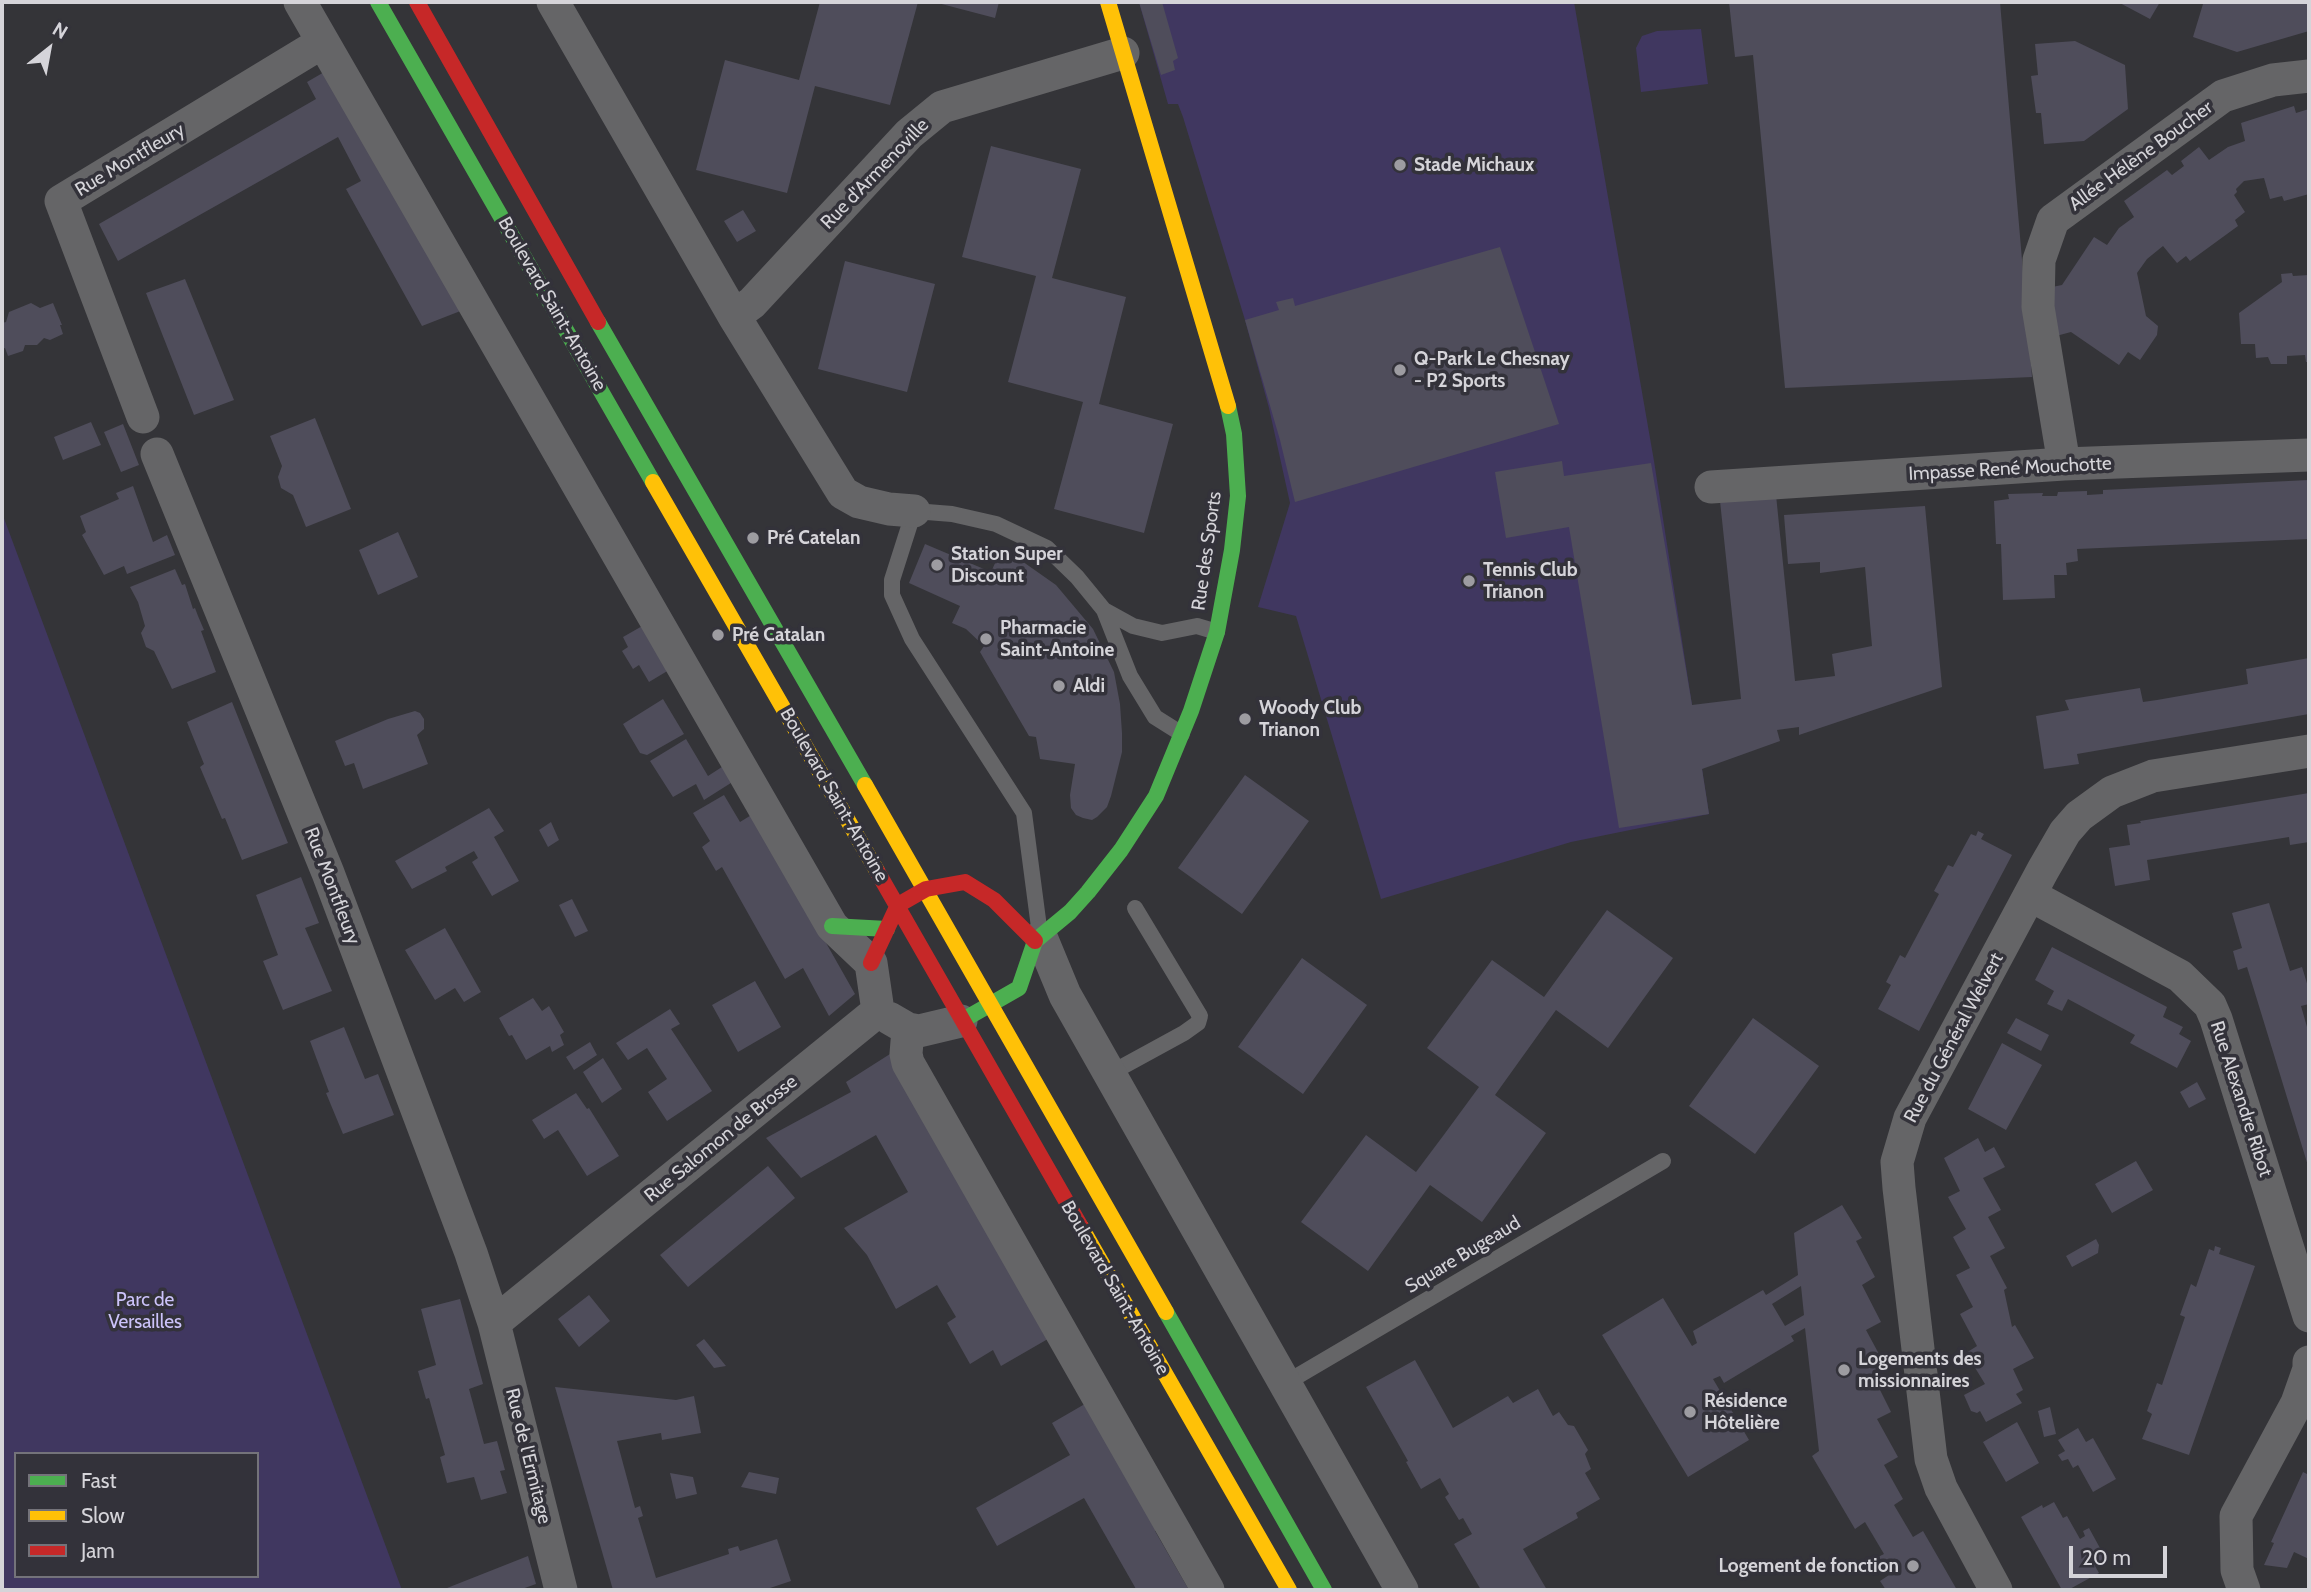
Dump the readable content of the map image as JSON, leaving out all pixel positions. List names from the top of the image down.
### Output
{
  "streets": {
    "main road": ["Boulevard Saint-Antoine", "Rue des Sports"],
    "street": [
      "Allée Hélène Boucher",
      "Rue Montfleury",
      "Rue d'Armenoville",
      "Impasse René Mouchotte",
      "Rue du Général Welvert",
      "Rue Alexandre Ribot",
      "Rue Salomon de Brosse",
      "Rue de l'Ermitage"
    ],
    "lane": ["Square Bugeaud"]
  },
  "crossings": [
    ["Allée Hélène Boucher", "Impasse René Mouchotte"],
    ["Rue Montfleury", "Rue Salomon de Brosse"],
    ["Rue Montfleury", "Rue de l'Ermitage"],
    ["Rue d'Armenoville", "Rue des Sports"],
    ["Rue du Général Welvert", "Rue Alexandre Ribot"],
    ["Rue Salomon de Brosse", "Rue de l'Ermitage"]
  ],
  "parks": ["Parc de Versailles"],
  "places": [
    "Stade Michaux",
    "Q-Park Le Chesnay - P2 Sports",
    "Pré Catelan",
    "Station Super Discount",
    "Tennis Club Trianon",
    "Pré Catalan",
    "Pharmacie Saint-Antoine",
    "Aldi",
    "Woody Club Trianon",
    "Logements des missionnaires",
    "Résidence Hôtelière",
    "Logement de fonction"
  ],
  "legend": ["Fast", "Slow", "Jam"],
  "scale_bar": "20 m",
  "north": "top right"
}
